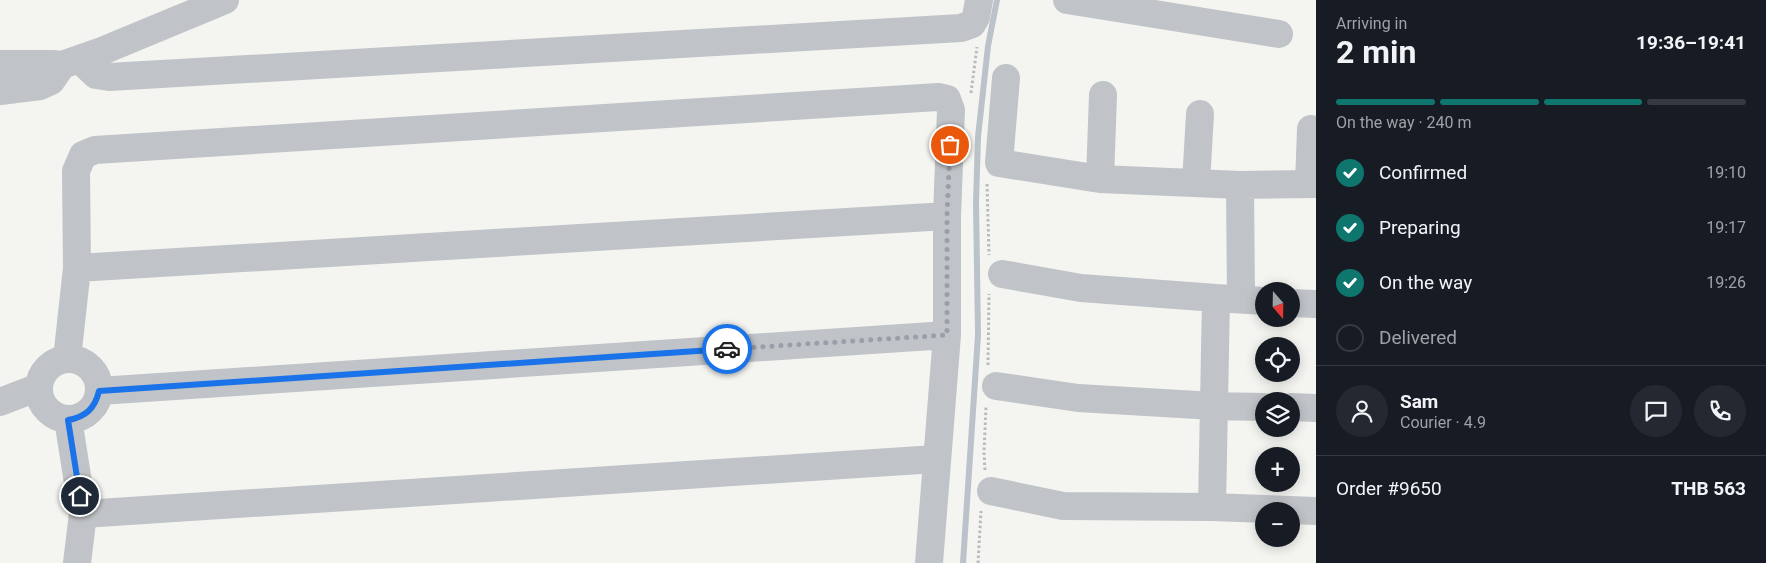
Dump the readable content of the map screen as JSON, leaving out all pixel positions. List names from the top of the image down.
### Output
{
  "north": "bottom",
  "page": {
    "heading": ["2 min", "Arriving in", "19:36–19:41"],
    "panel": [
      "Sam",
      "Courier · 4.9",
      "Order #9650",
      "THB 563"
    ],
    "bar": "On the way · 240 m",
    "list": [
      ["Confirmed", "19:10"],
      ["Preparing", "19:17"],
      ["On the way", "19:26"],
      "Delivered"
    ],
    "map_buttons": ["+", "−"]
  }
}
